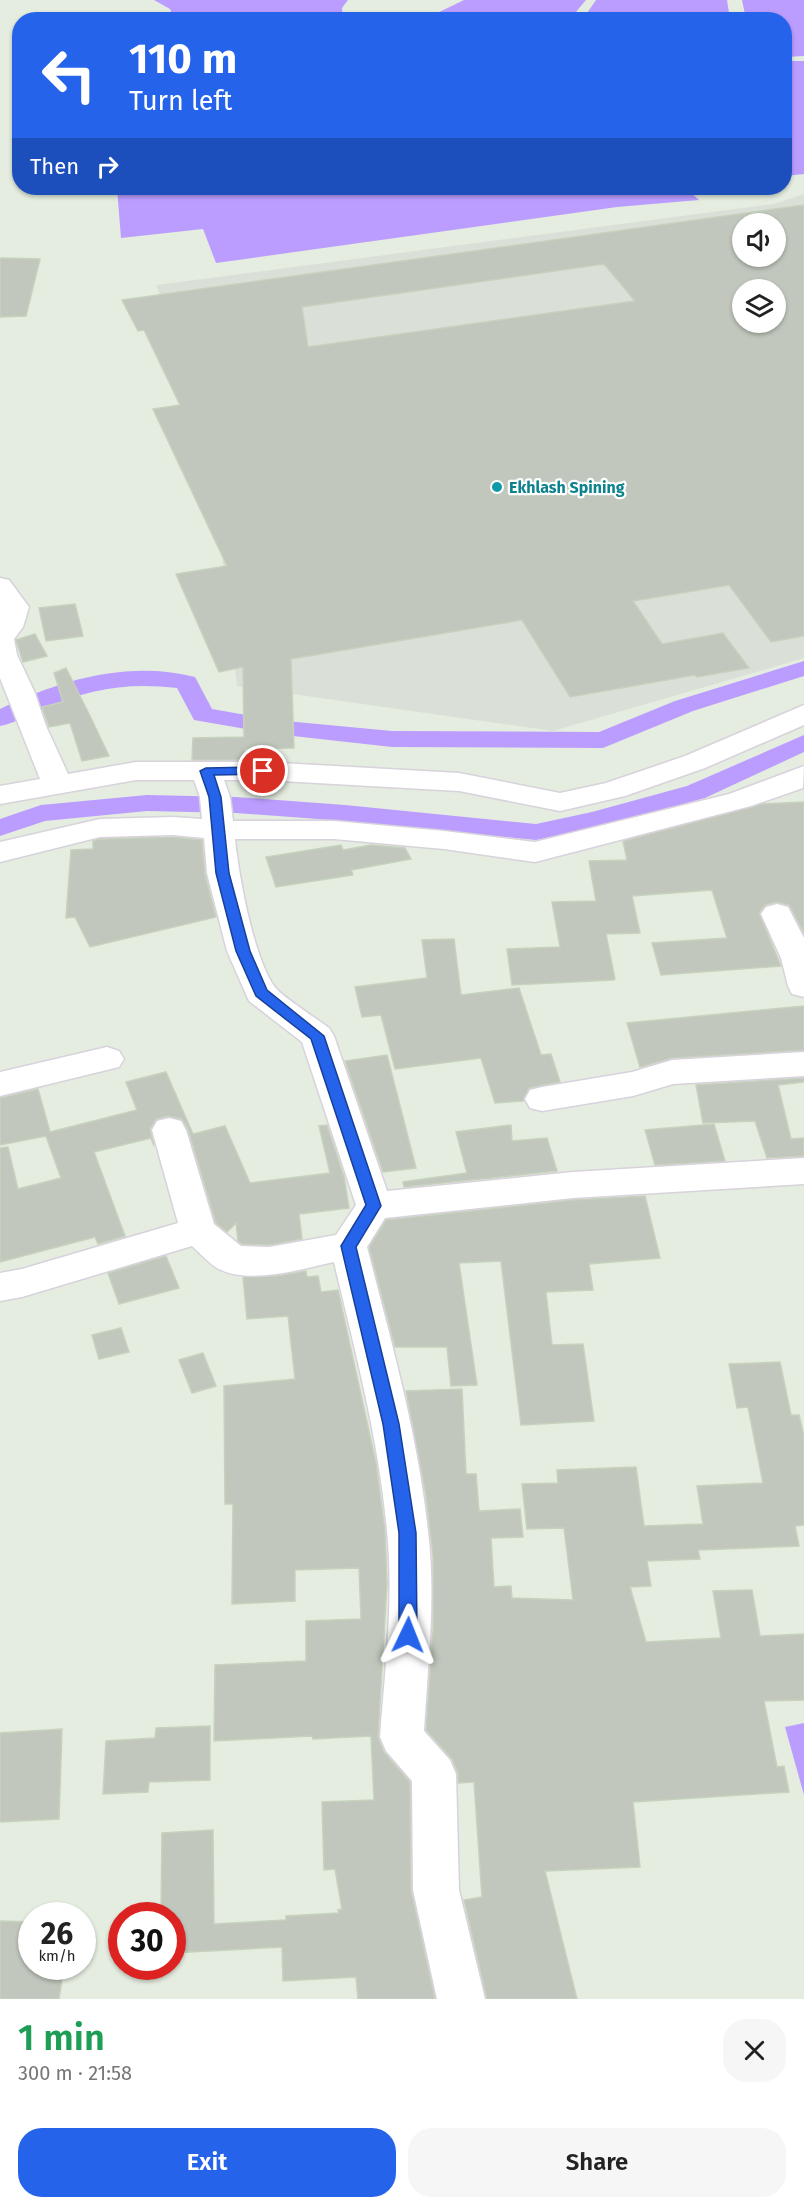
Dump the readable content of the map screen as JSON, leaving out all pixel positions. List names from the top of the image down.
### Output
{
  "places": ["Ekhlash Spining"],
  "page": {
    "turn": ["110 m", "Turn left"],
    "then": "Then",
    "speed": "26 km/h",
    "limit": "30",
    "heading": ["1 min", "300 m · 21:58"],
    "buttons": ["Exit", "Share"]
  }
}
